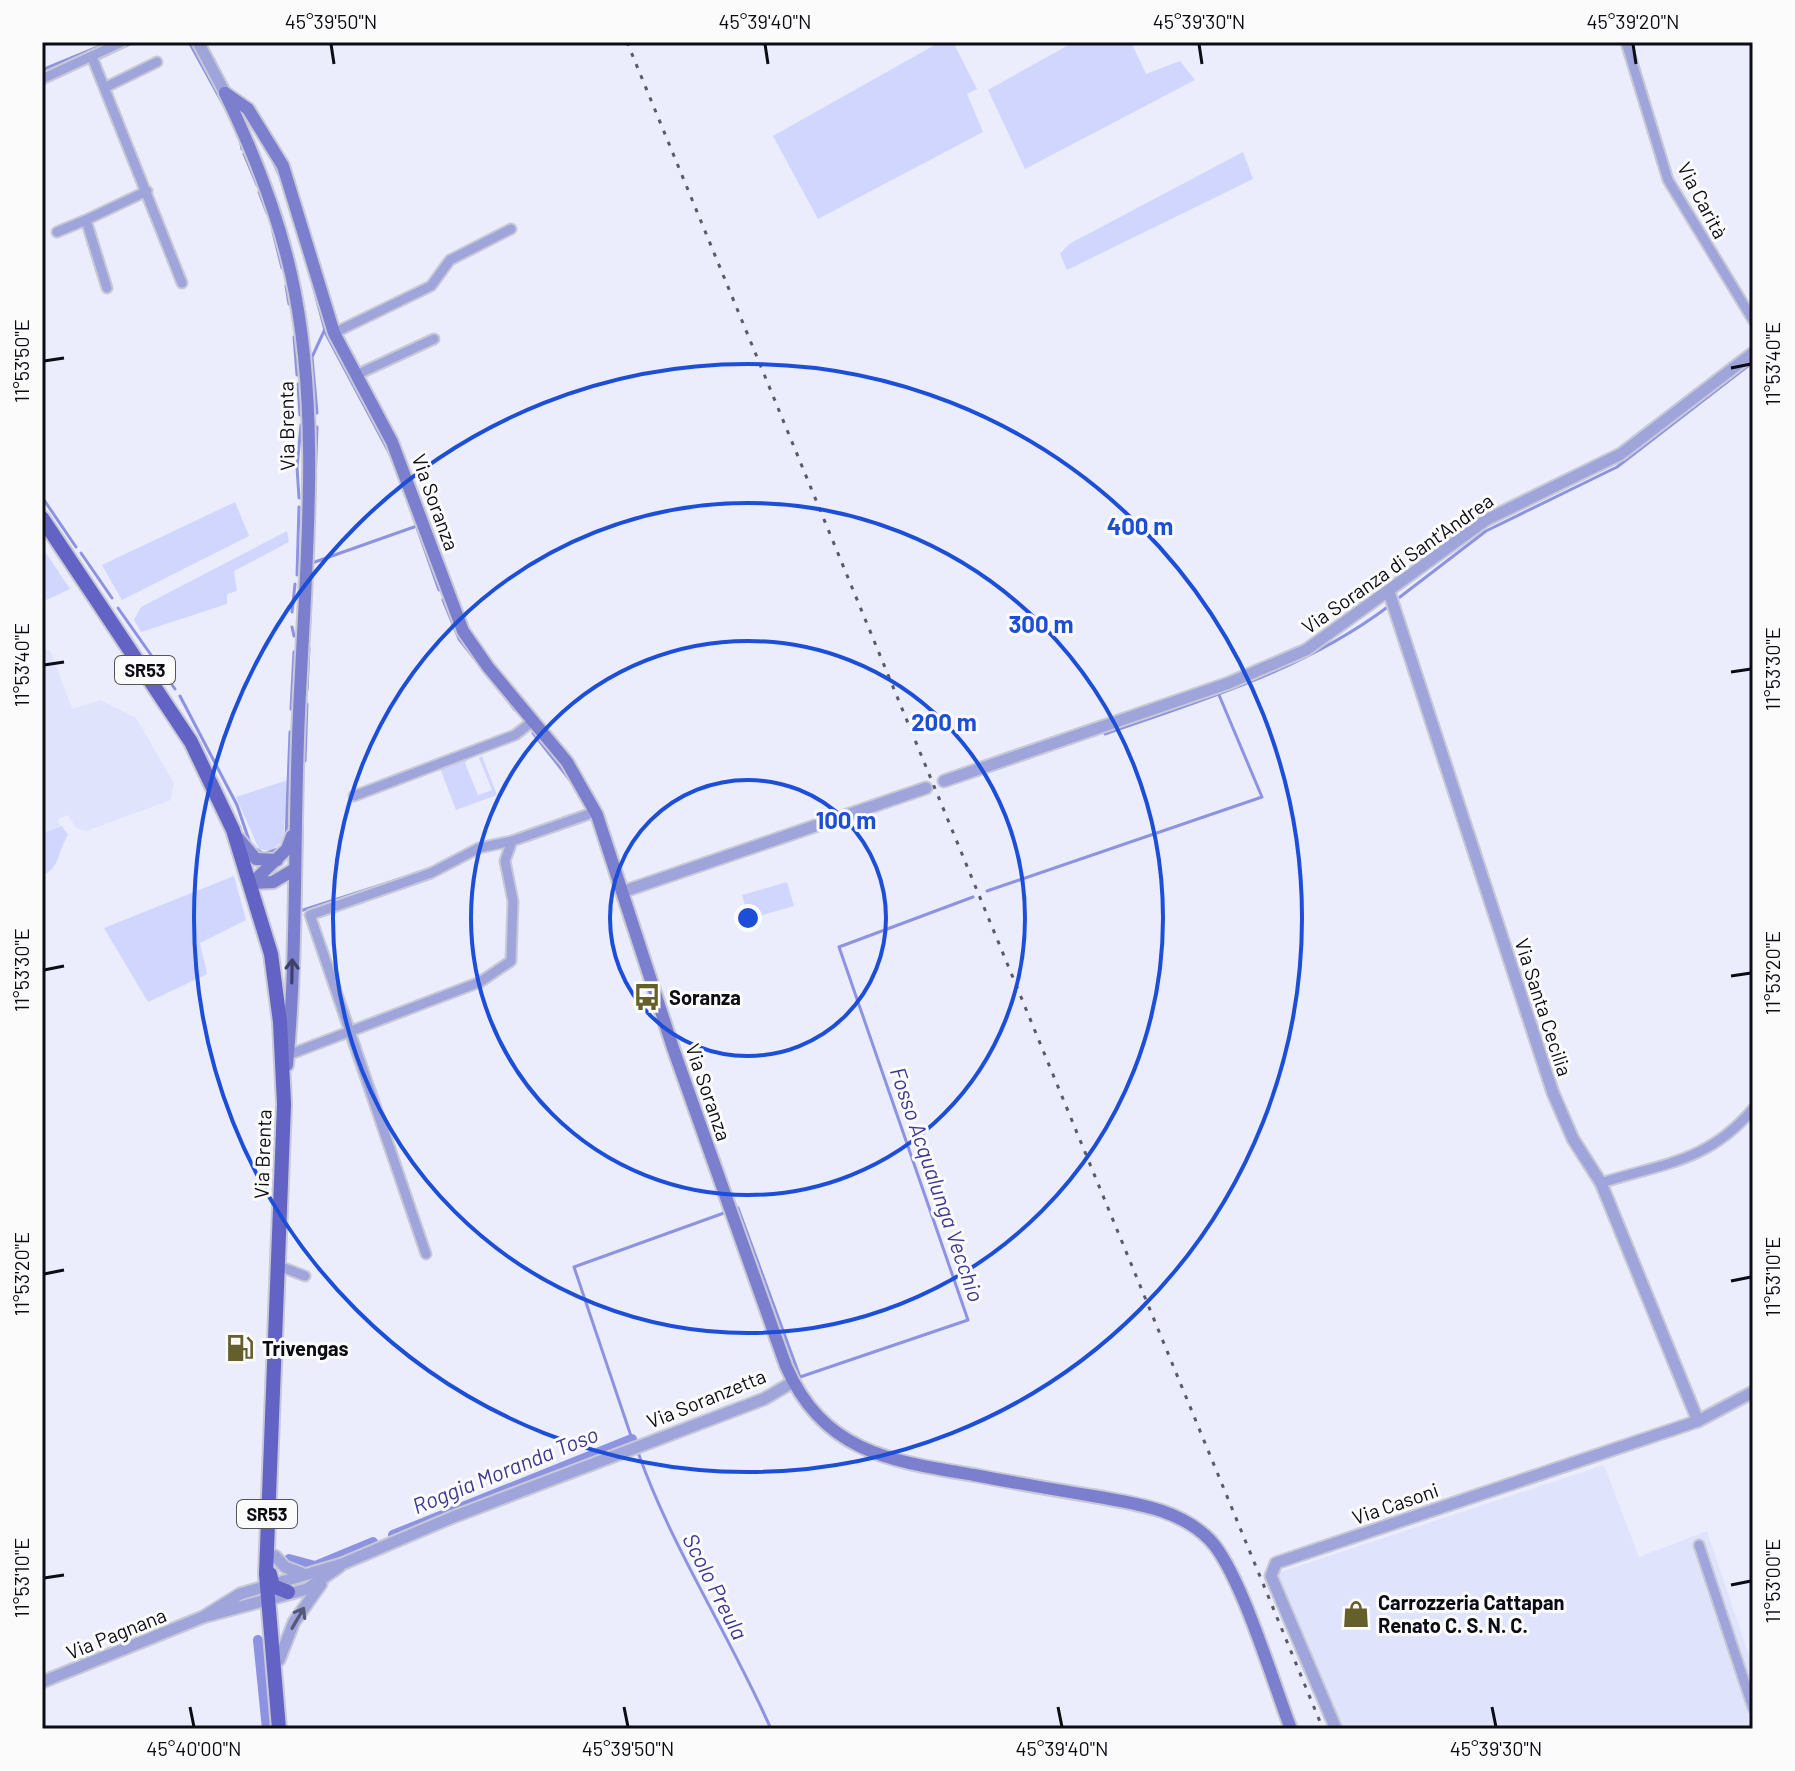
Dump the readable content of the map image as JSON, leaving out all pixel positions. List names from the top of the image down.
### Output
{
  "streets": {
    "main road": [
      "Via Brenta",
      "Via Soranza",
      "SR53",
      "Via Soranzetta"
    ],
    "street": [
      "Via Carità",
      "Via Soranza di Sant'Andrea",
      "Via Santa Cecilia",
      "Via Casoni",
      "Via Pagnana"
    ]
  },
  "crossings": [
    ["Via Brenta", "Via Soranza"],
    ["Via Brenta", "SR53"],
    ["Via Brenta", "Via Soranzetta"],
    ["Via Brenta", "Via Pagnana"],
    ["Via Soranza", "Via Soranzetta"],
    ["Via Soranza di Sant'Andrea", "Via Santa Cecilia"],
    ["Via Santa Cecilia", "Via Casoni"],
    ["Via Soranzetta", "Via Pagnana"]
  ],
  "water": ["Fosso Acqualunga Vecchio", "Roggia Moranda Toso", "Scolo Preula"],
  "places": {
    "bus stop": ["Soranza"],
    "fuel station": ["Trivengas"],
    "shop": ["Carrozzeria Cattapan Renato C. S. N. C."]
  },
  "coordinates": [
    "45°39'50\"N",
    "45°39'40\"N",
    "45°39'30\"N",
    "45°39'20\"N",
    "11°53'50\"E",
    "11°53'40\"E",
    "11°53'30\"E",
    "11°53'20\"E",
    "11°53'10\"E",
    "11°53'00\"E",
    "45°40'00\"N"
  ],
  "rings": [
    "400 m",
    "300 m",
    "200 m",
    "100 m"
  ]
}
